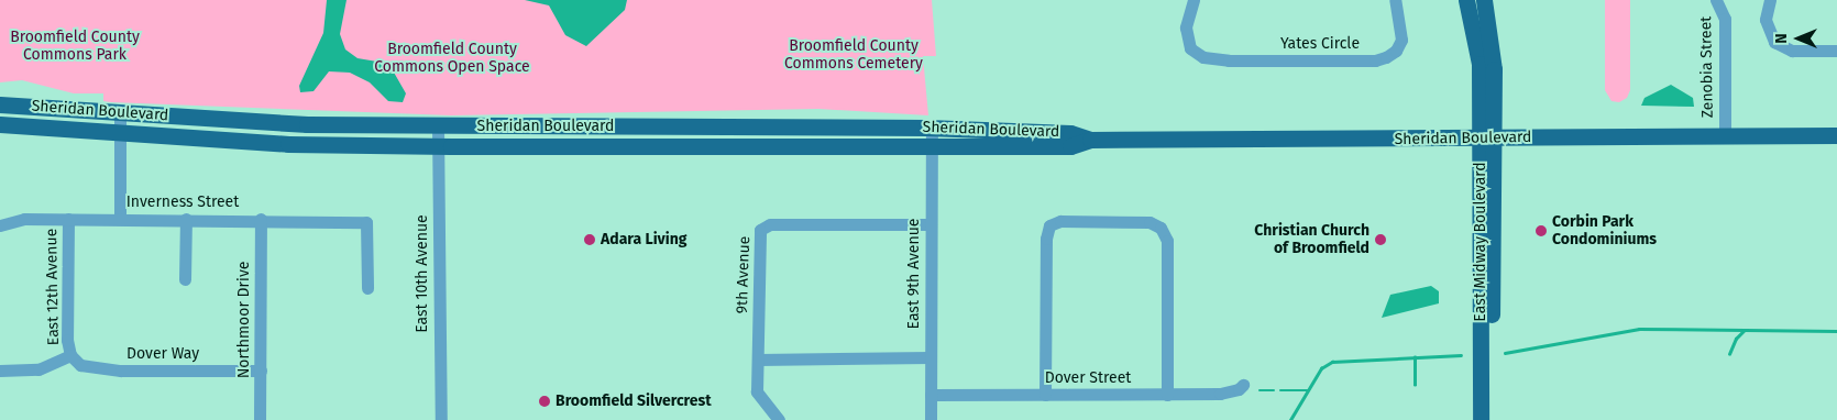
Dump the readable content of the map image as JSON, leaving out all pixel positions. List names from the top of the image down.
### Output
{
  "streets": {
    "main road": ["Sheridan Boulevard", "East Midway Boulevard"],
    "street": [
      "Yates Circle",
      "Zenobia Street",
      "Inverness Street",
      "East 10th Avenue",
      "East 9th Avenue",
      "9th Avenue",
      "East 12th Avenue",
      "Northmoor Drive",
      "Dover Way",
      "Dover Street"
    ]
  },
  "crossings": [
    ["Zenobia Street", "Sheridan Boulevard"],
    ["Sheridan Boulevard", "East Midway Boulevard"],
    ["Sheridan Boulevard", "East 10th Avenue"],
    ["Sheridan Boulevard", "East 9th Avenue"],
    ["Inverness Street", "East 12th Avenue"],
    ["Inverness Street", "Northmoor Drive"],
    ["East 9th Avenue", "9th Avenue"],
    ["East 9th Avenue", "Dover Street"],
    ["East 12th Avenue", "Dover Way"],
    ["Northmoor Drive", "Dover Way"]
  ],
  "parks": ["Broomfield County Commons Park", "Broomfield County Commons Cemetery", "Broomfield County Commons Open Space"],
  "places": [
    "Corbin Park Condominiums",
    "Adara Living",
    "Christian Church of Broomfield",
    "Broomfield Silvercrest"
  ],
  "north": "left"
}
